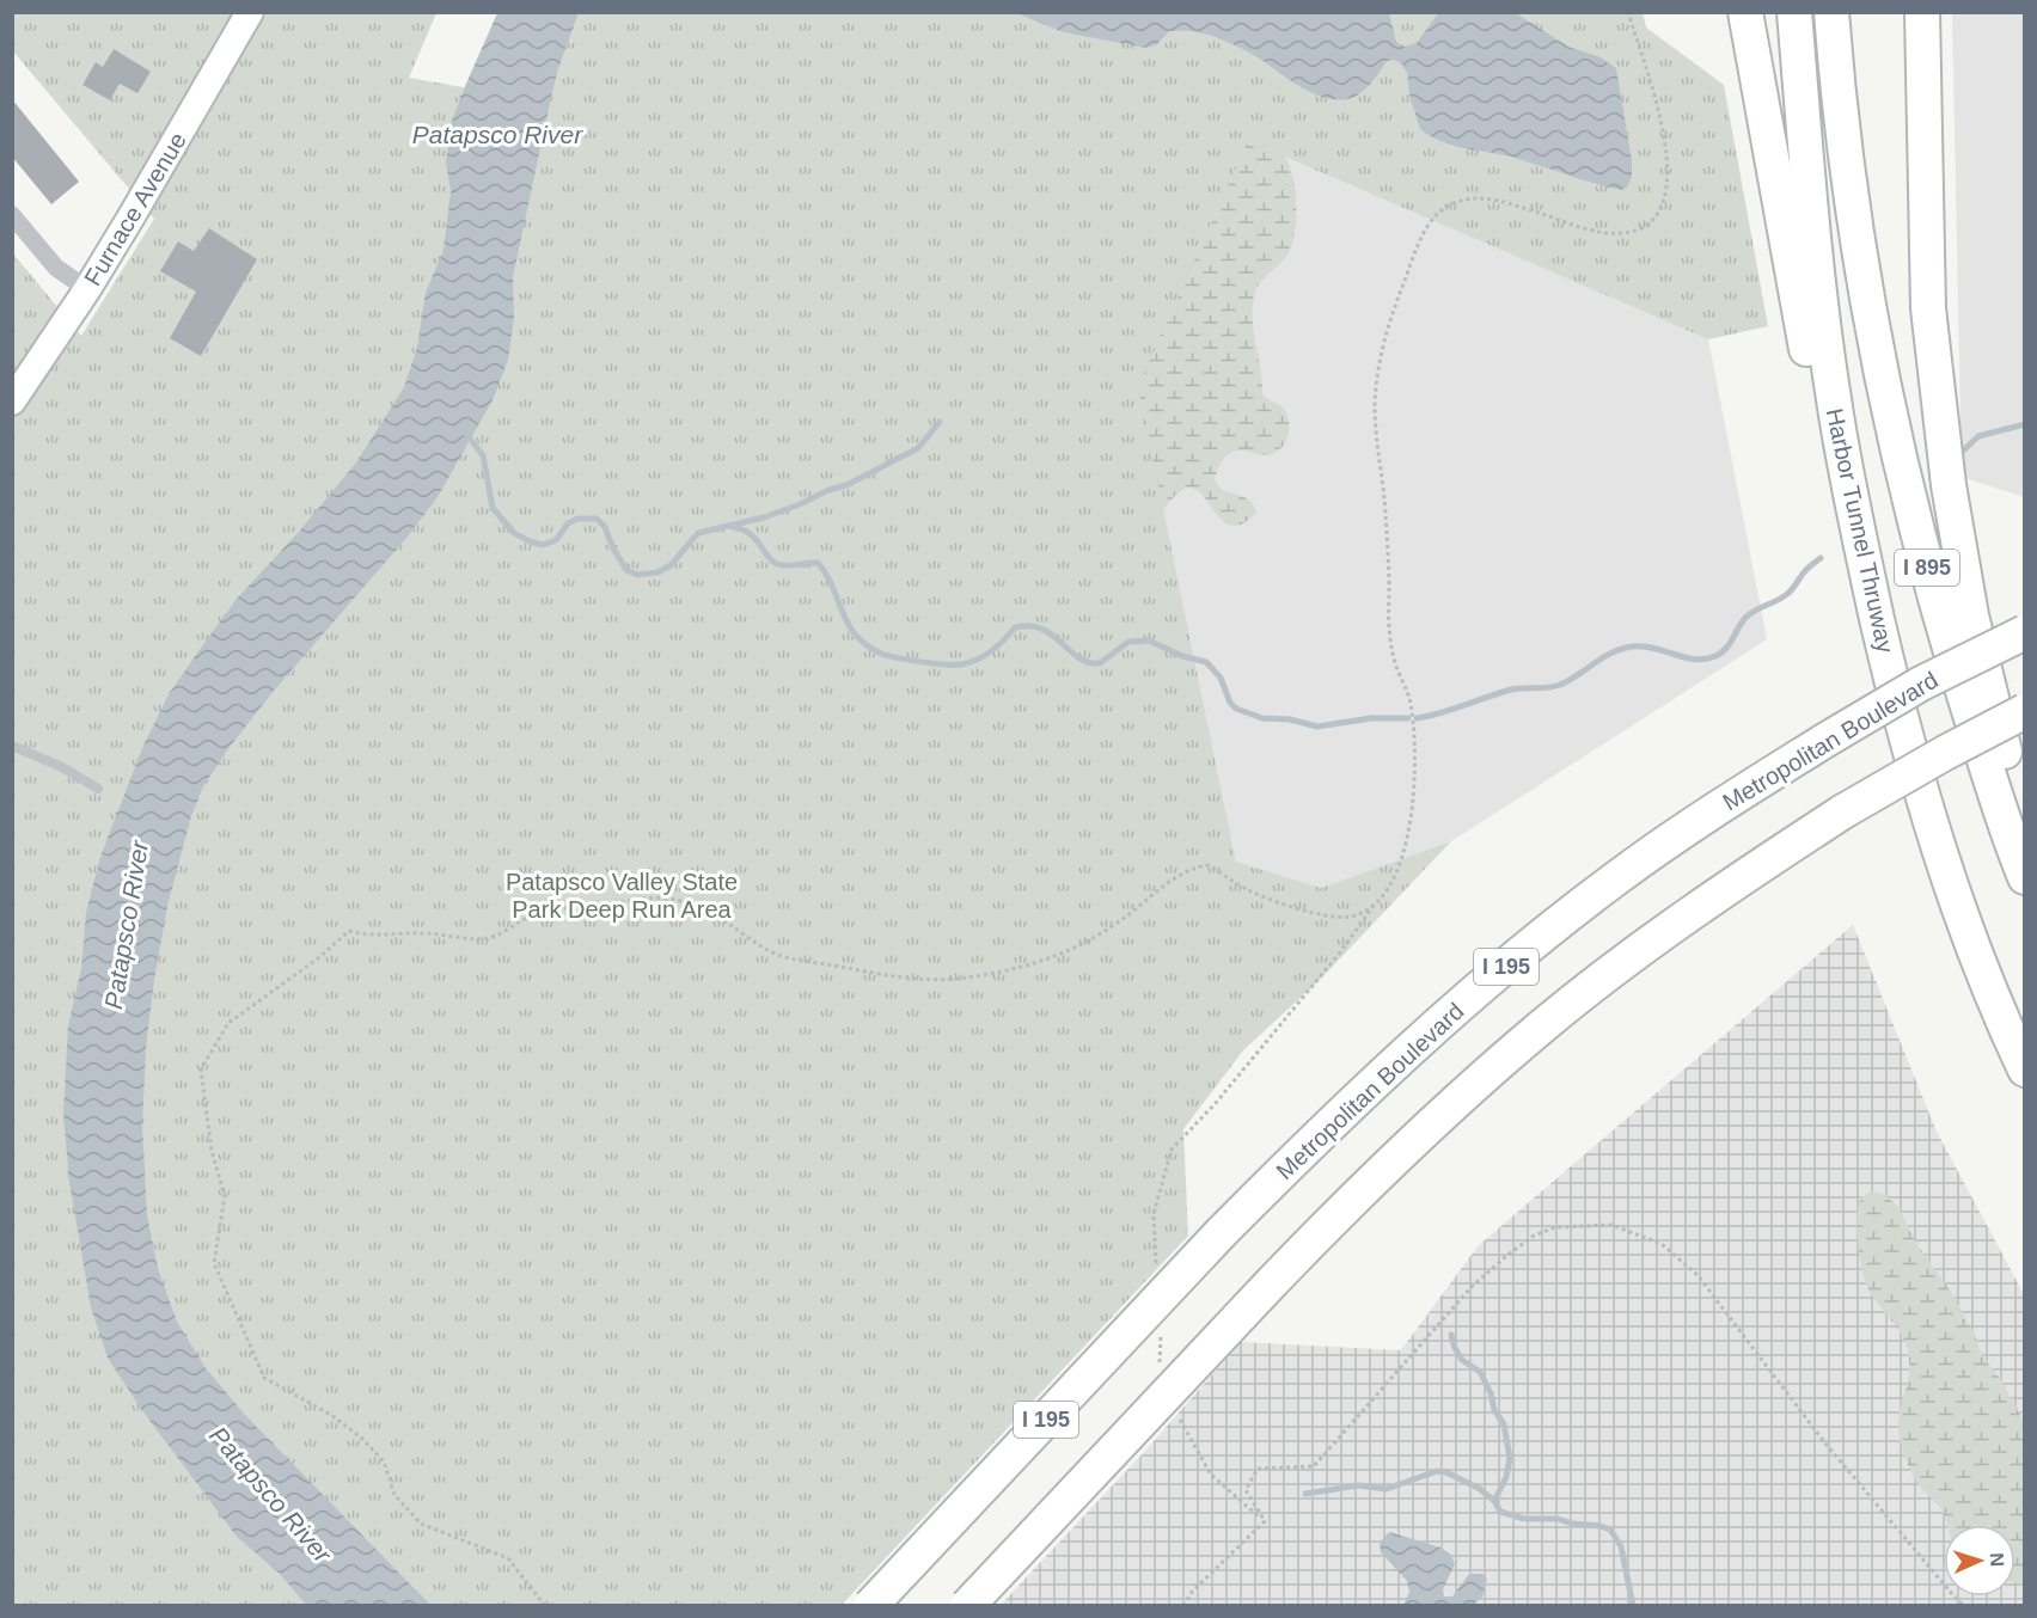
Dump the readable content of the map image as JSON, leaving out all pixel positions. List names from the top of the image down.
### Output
{
  "streets": {
    "highway": [
      "Harbor Tunnel Thruway",
      "I 895",
      "Metropolitan Boulevard",
      "I 195"
    ],
    "street": ["Furnace Avenue"]
  },
  "water": ["Patapsco River"],
  "parks": ["Patapsco Valley State Park Deep Run Area"],
  "north": "right"
}
